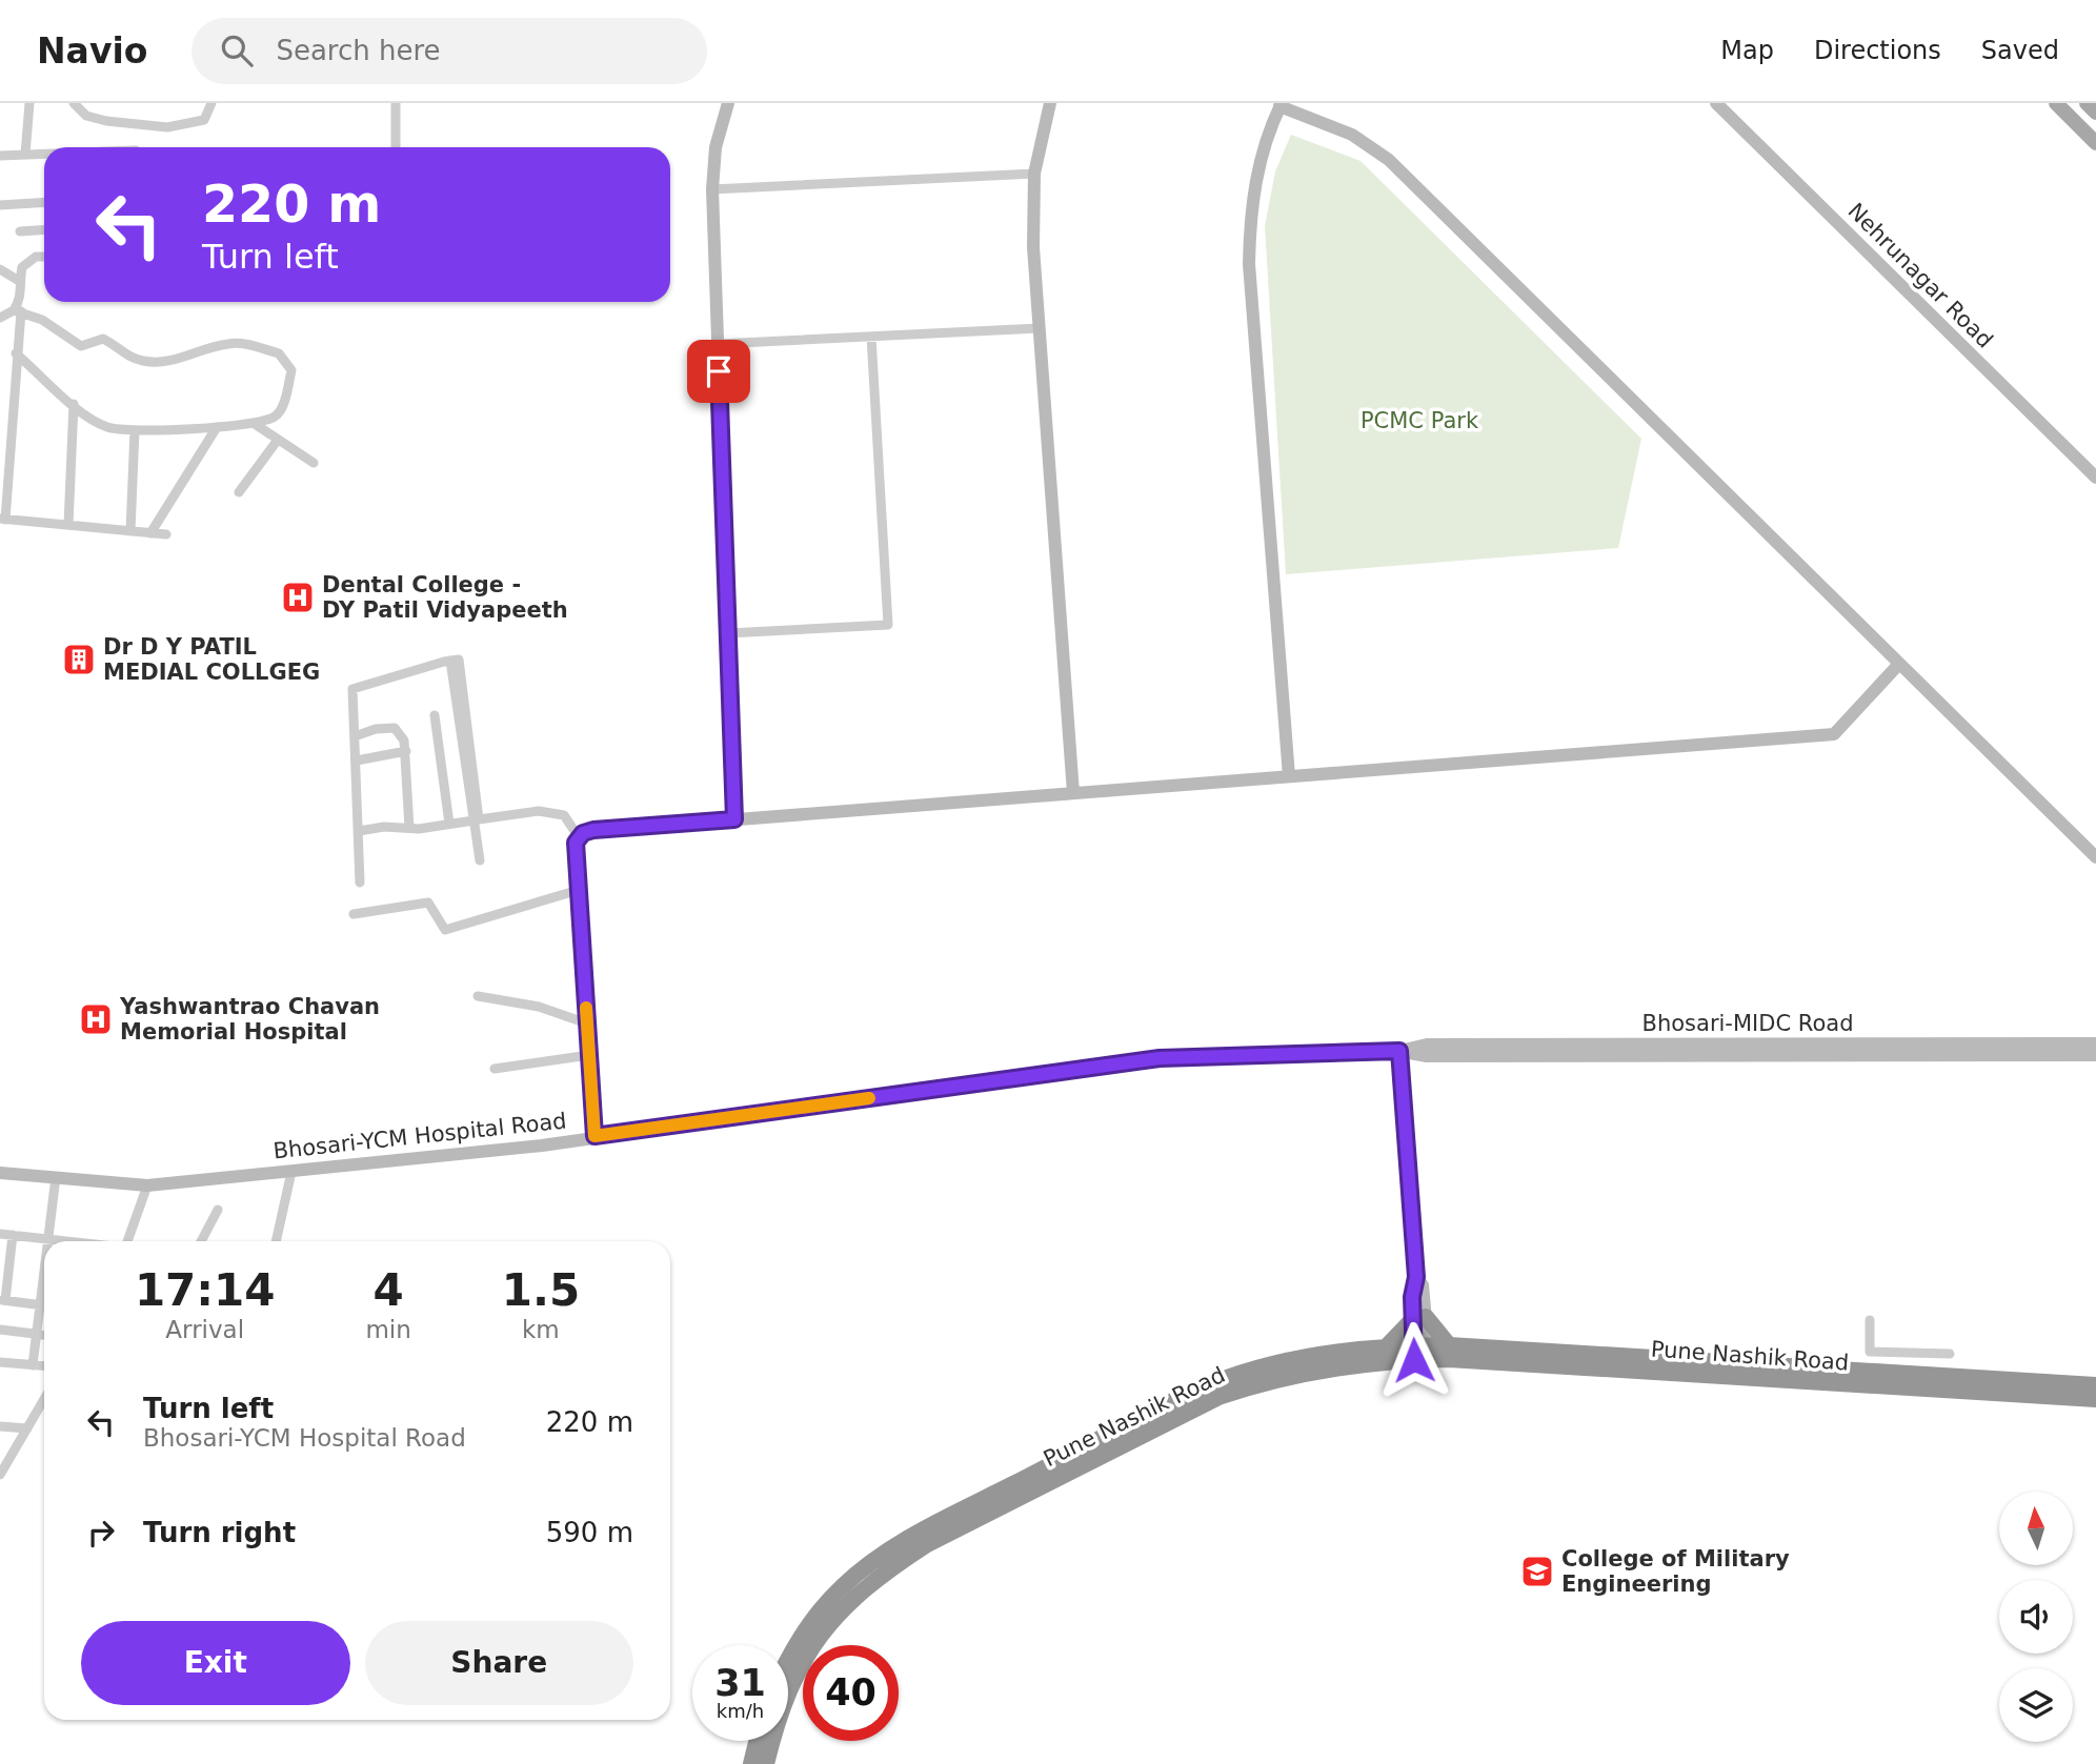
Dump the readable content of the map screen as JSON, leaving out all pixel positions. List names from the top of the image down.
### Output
{
  "streets": {
    "highway": ["Pune Nashik Road"],
    "street": ["Nehrunagar Road", "Bhosari-MIDC Road", "Bhosari-YCM Hospital Road"]
  },
  "crossings": [
    ["Bhosari-MIDC Road", "Bhosari-YCM Hospital Road"]
  ],
  "parks": ["PCMC Park"],
  "places": {
    "hospital": ["Dental College - DY Patil Vidyapeeth", "Yashwantrao Chavan Memorial Hospital"],
    "building": ["Dr D Y PATIL MEDIAL COLLGEG"],
    "school or university": ["College of Military Engineering"]
  },
  "north": "top",
  "page": {
    "header": "Navio",
    "search": "Search here",
    "nav": ["Map", "Directions", "Saved"],
    "turn": ["220 m", "Turn left"],
    "eta": [
      "17:14",
      "Arrival",
      "4",
      "min",
      "1.5",
      "km"
    ],
    "list": [
      {
        "name": "Turn left",
        "note": "Bhosari-YCM Hospital Road",
        "value": "220 m"
      },
      {
        "name": "Turn right",
        "value": "590 m"
      }
    ],
    "buttons": ["Exit", "Share"],
    "speed": "31 km/h",
    "limit": "40"
  }
}
